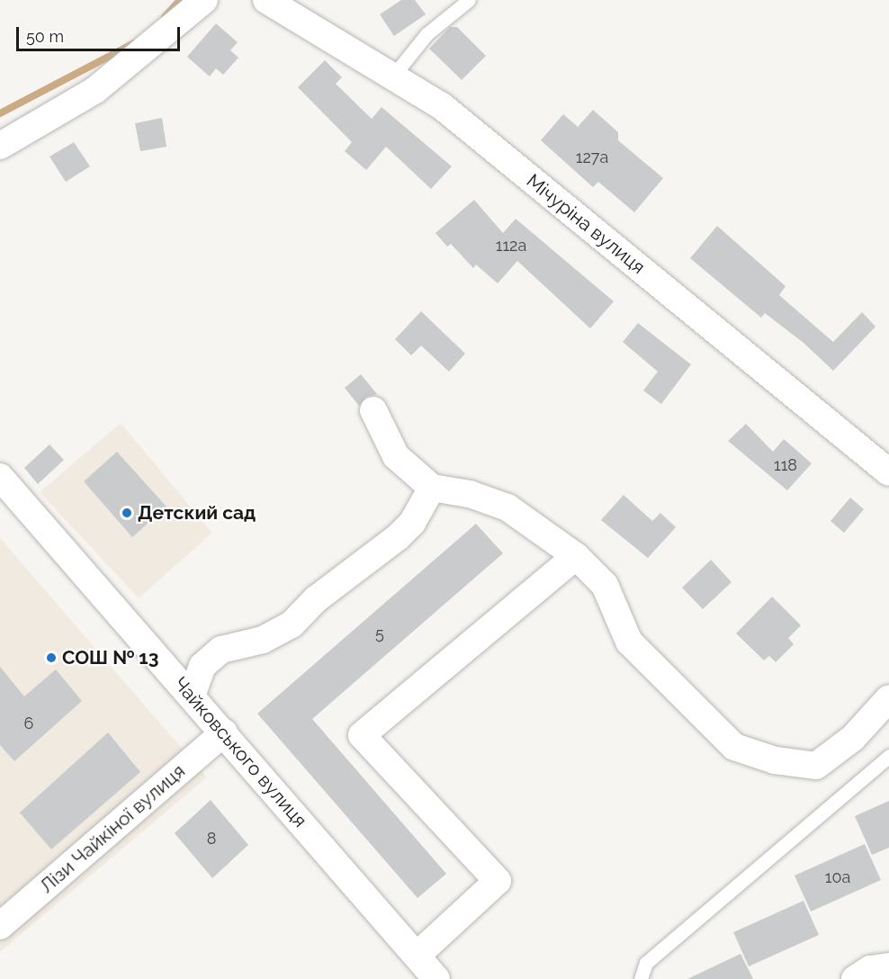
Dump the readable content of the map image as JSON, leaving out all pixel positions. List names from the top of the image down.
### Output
{
  "streets": {
    "street": ["Мічуріна вулиця", "Чайковського вулиця", "Лізи Чайкіної вулиця"]
  },
  "crossings": [
    ["Чайковського вулиця", "Лізи Чайкіної вулиця"]
  ],
  "places": ["Детский сад", "СОШ № 13"],
  "house_numbers": [
    "127а",
    "112а",
    "118",
    "5",
    "6",
    "8",
    "10а"
  ],
  "scale_bar": "50 m"
}
